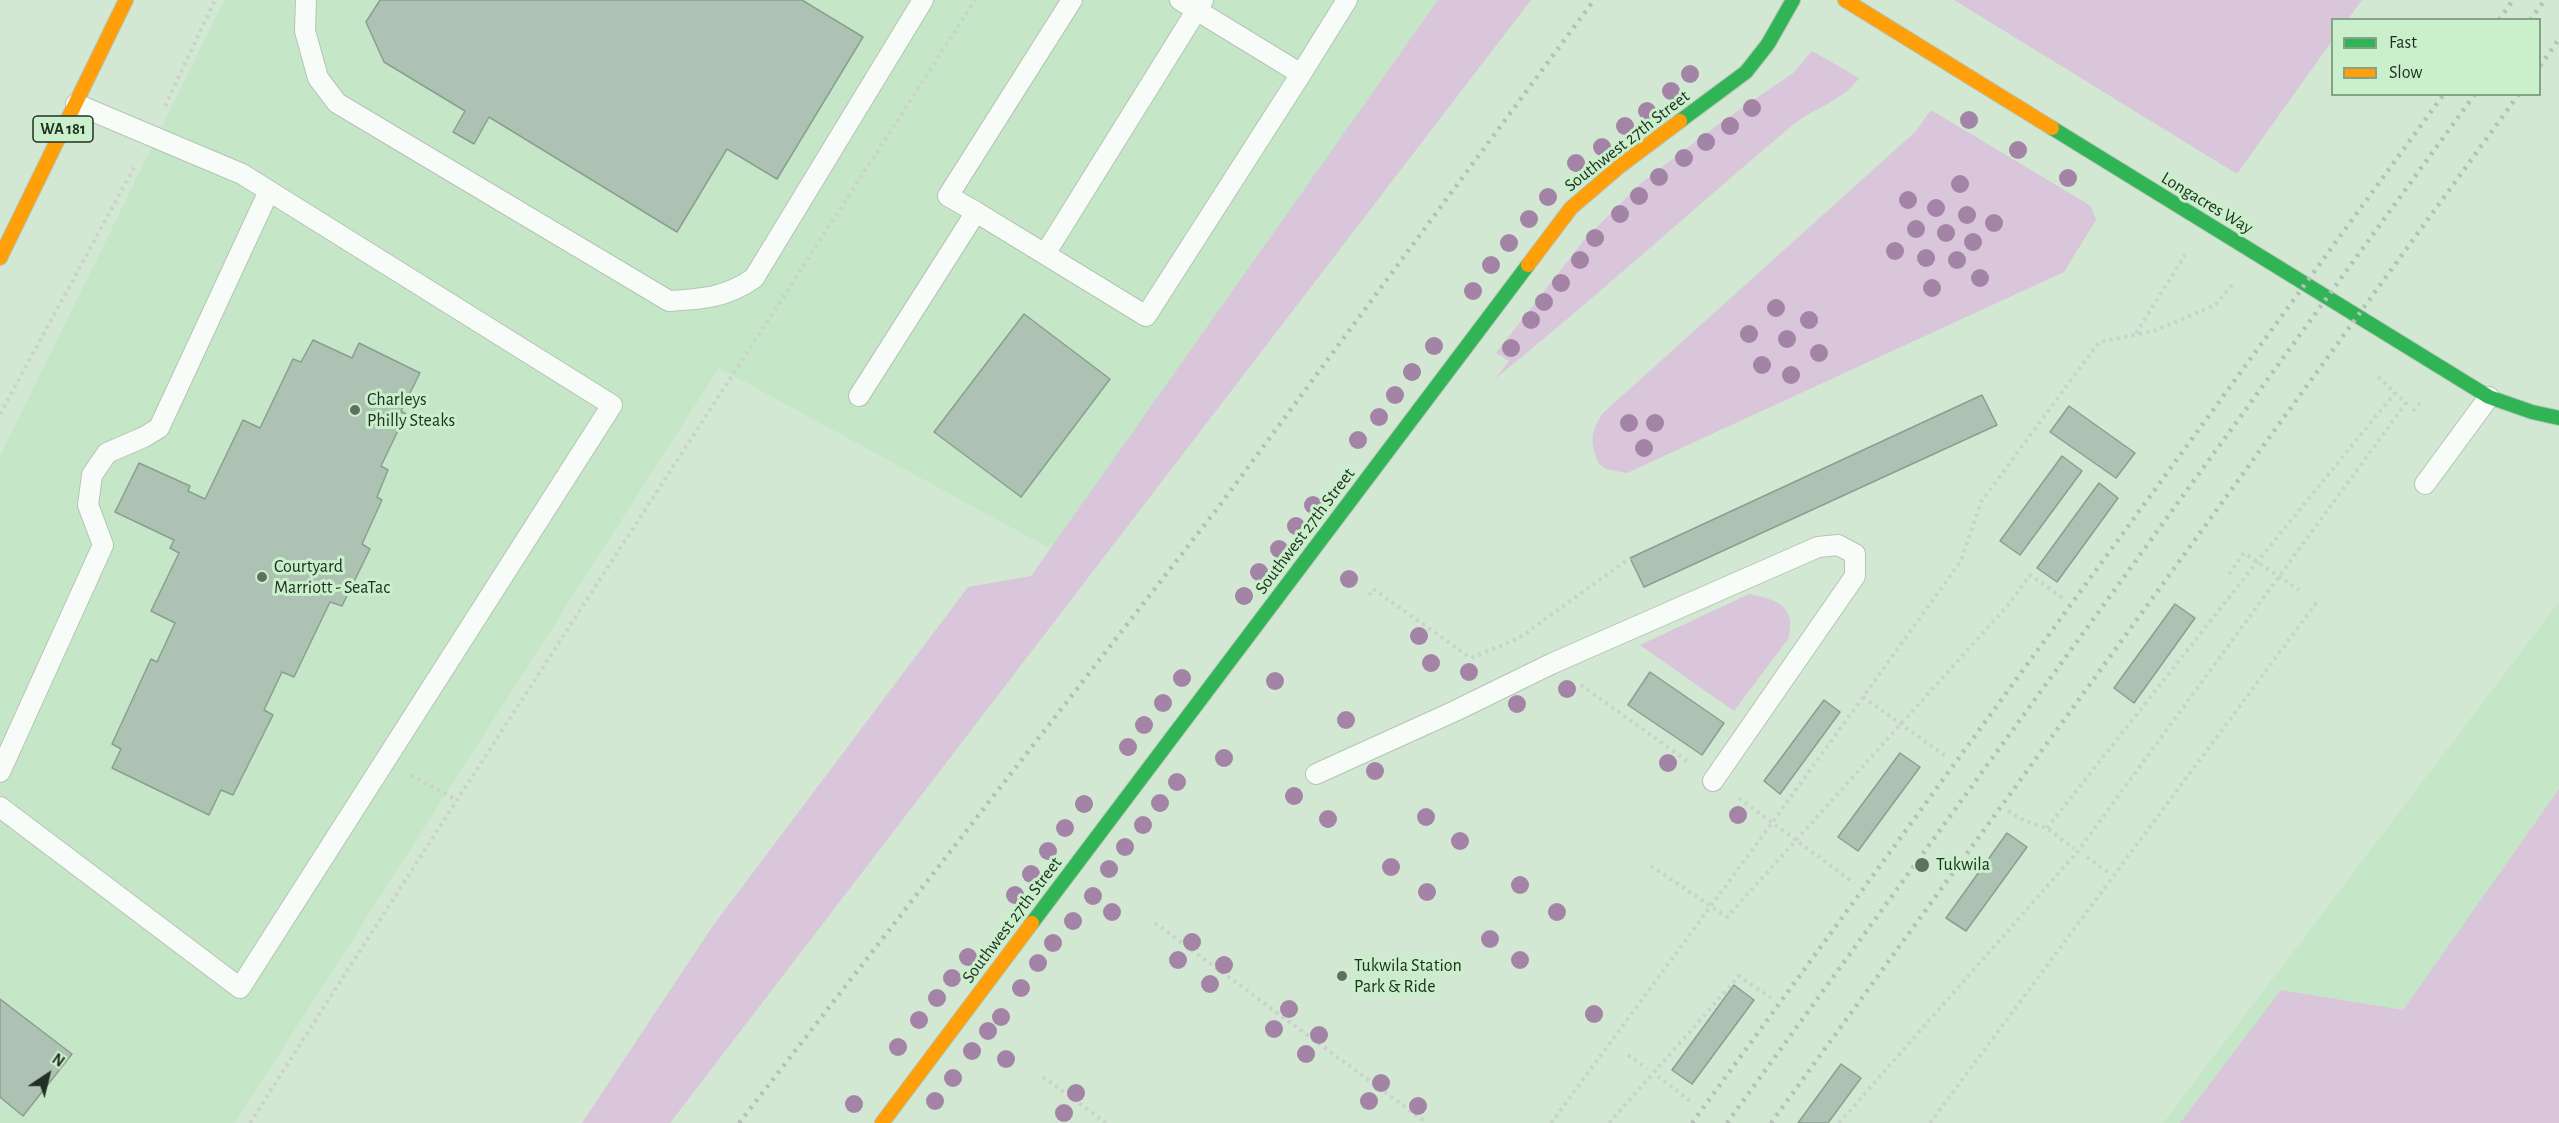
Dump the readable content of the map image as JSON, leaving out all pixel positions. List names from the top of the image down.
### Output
{
  "streets": {
    "street": ["WA 181", "Southwest 27th Street", "Longacres Way"]
  },
  "places": [
    "Charleys Philly Steaks",
    "Courtyard Marriott - SeaTac",
    "Tukwila",
    "Tukwila Station Park & Ride"
  ],
  "legend": ["Fast", "Slow"],
  "north": "top right"
}
